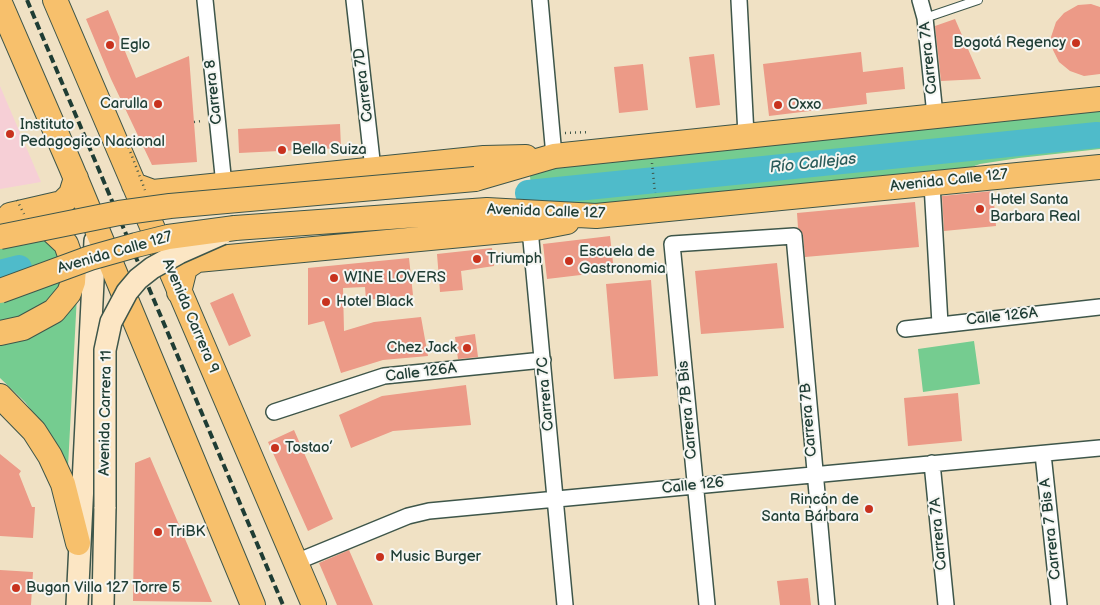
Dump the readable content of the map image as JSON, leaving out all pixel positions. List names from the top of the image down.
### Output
{
  "streets": {
    "main road": ["Avenida Calle 127", "Avenida Carrera 9", "Avenida Carrera 11"],
    "street": [
      "Carrera 7A",
      "Carrera 7D",
      "Carrera 8",
      "Calle 126A",
      "Carrera 7C",
      "Carrera 7B Bis",
      "Carrera 7B",
      "Calle 126",
      "Carrera 7 Bis A"
    ]
  },
  "crossings": [
    ["Carrera 7A", "Avenida Calle 127"],
    ["Carrera 7A", "Calle 126"],
    ["Avenida Calle 127", "Avenida Carrera 11"],
    ["Avenida Carrera 9", "Calle 126"],
    ["Calle 126A", "Carrera 7C"],
    ["Carrera 7C", "Calle 126"],
    ["Carrera 7B Bis", "Carrera 7B"],
    ["Carrera 7B Bis", "Calle 126"],
    ["Carrera 7B", "Calle 126"],
    ["Calle 126", "Carrera 7 Bis A"]
  ],
  "water": ["Río Callejas"],
  "places": [
    "Bogotá Regency",
    "Eglo",
    "Carulla",
    "Oxxo",
    "Instituto Pedagogico Nacional",
    "Bella Suiza",
    "Hotel Santa Barbara Real",
    "Triumph",
    "Escuela de Gastronomia",
    "WINE LOVERS",
    "Hotel Black",
    "Chez Jack",
    "Tostao’",
    "Rincón de Santa Bárbara",
    "TriBK",
    "Music Burger",
    "Bugan Villa 127 Torre 5"
  ]
}
